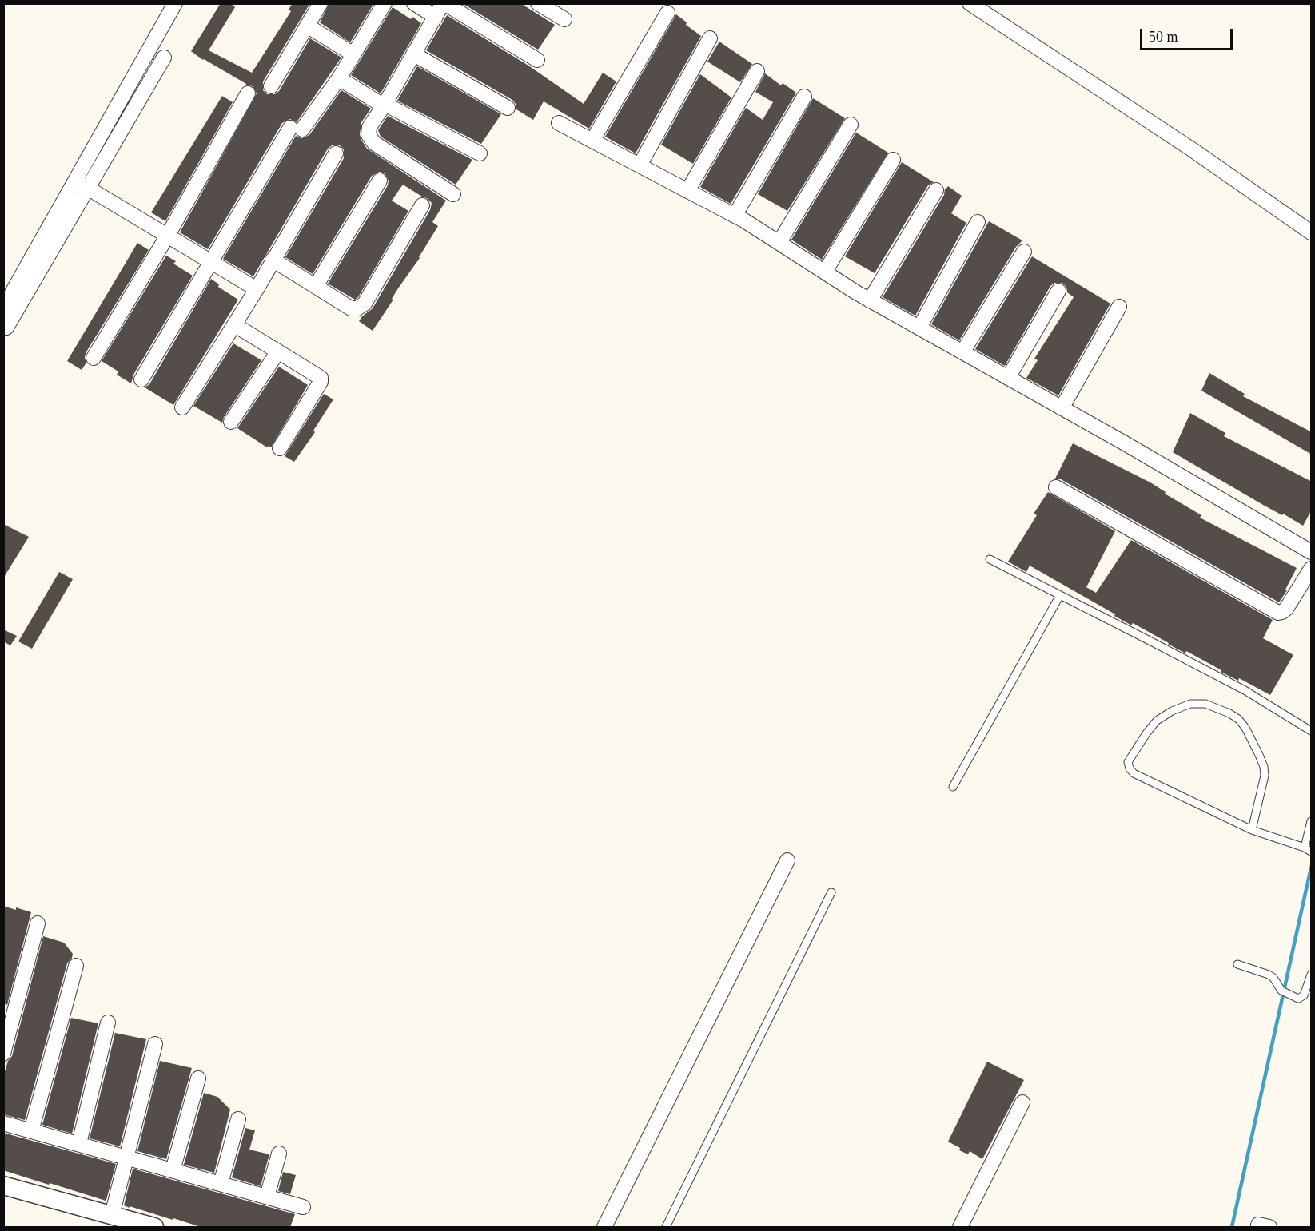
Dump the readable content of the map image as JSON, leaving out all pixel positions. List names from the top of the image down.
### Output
{
  "scale_bar": "50 m"
}
